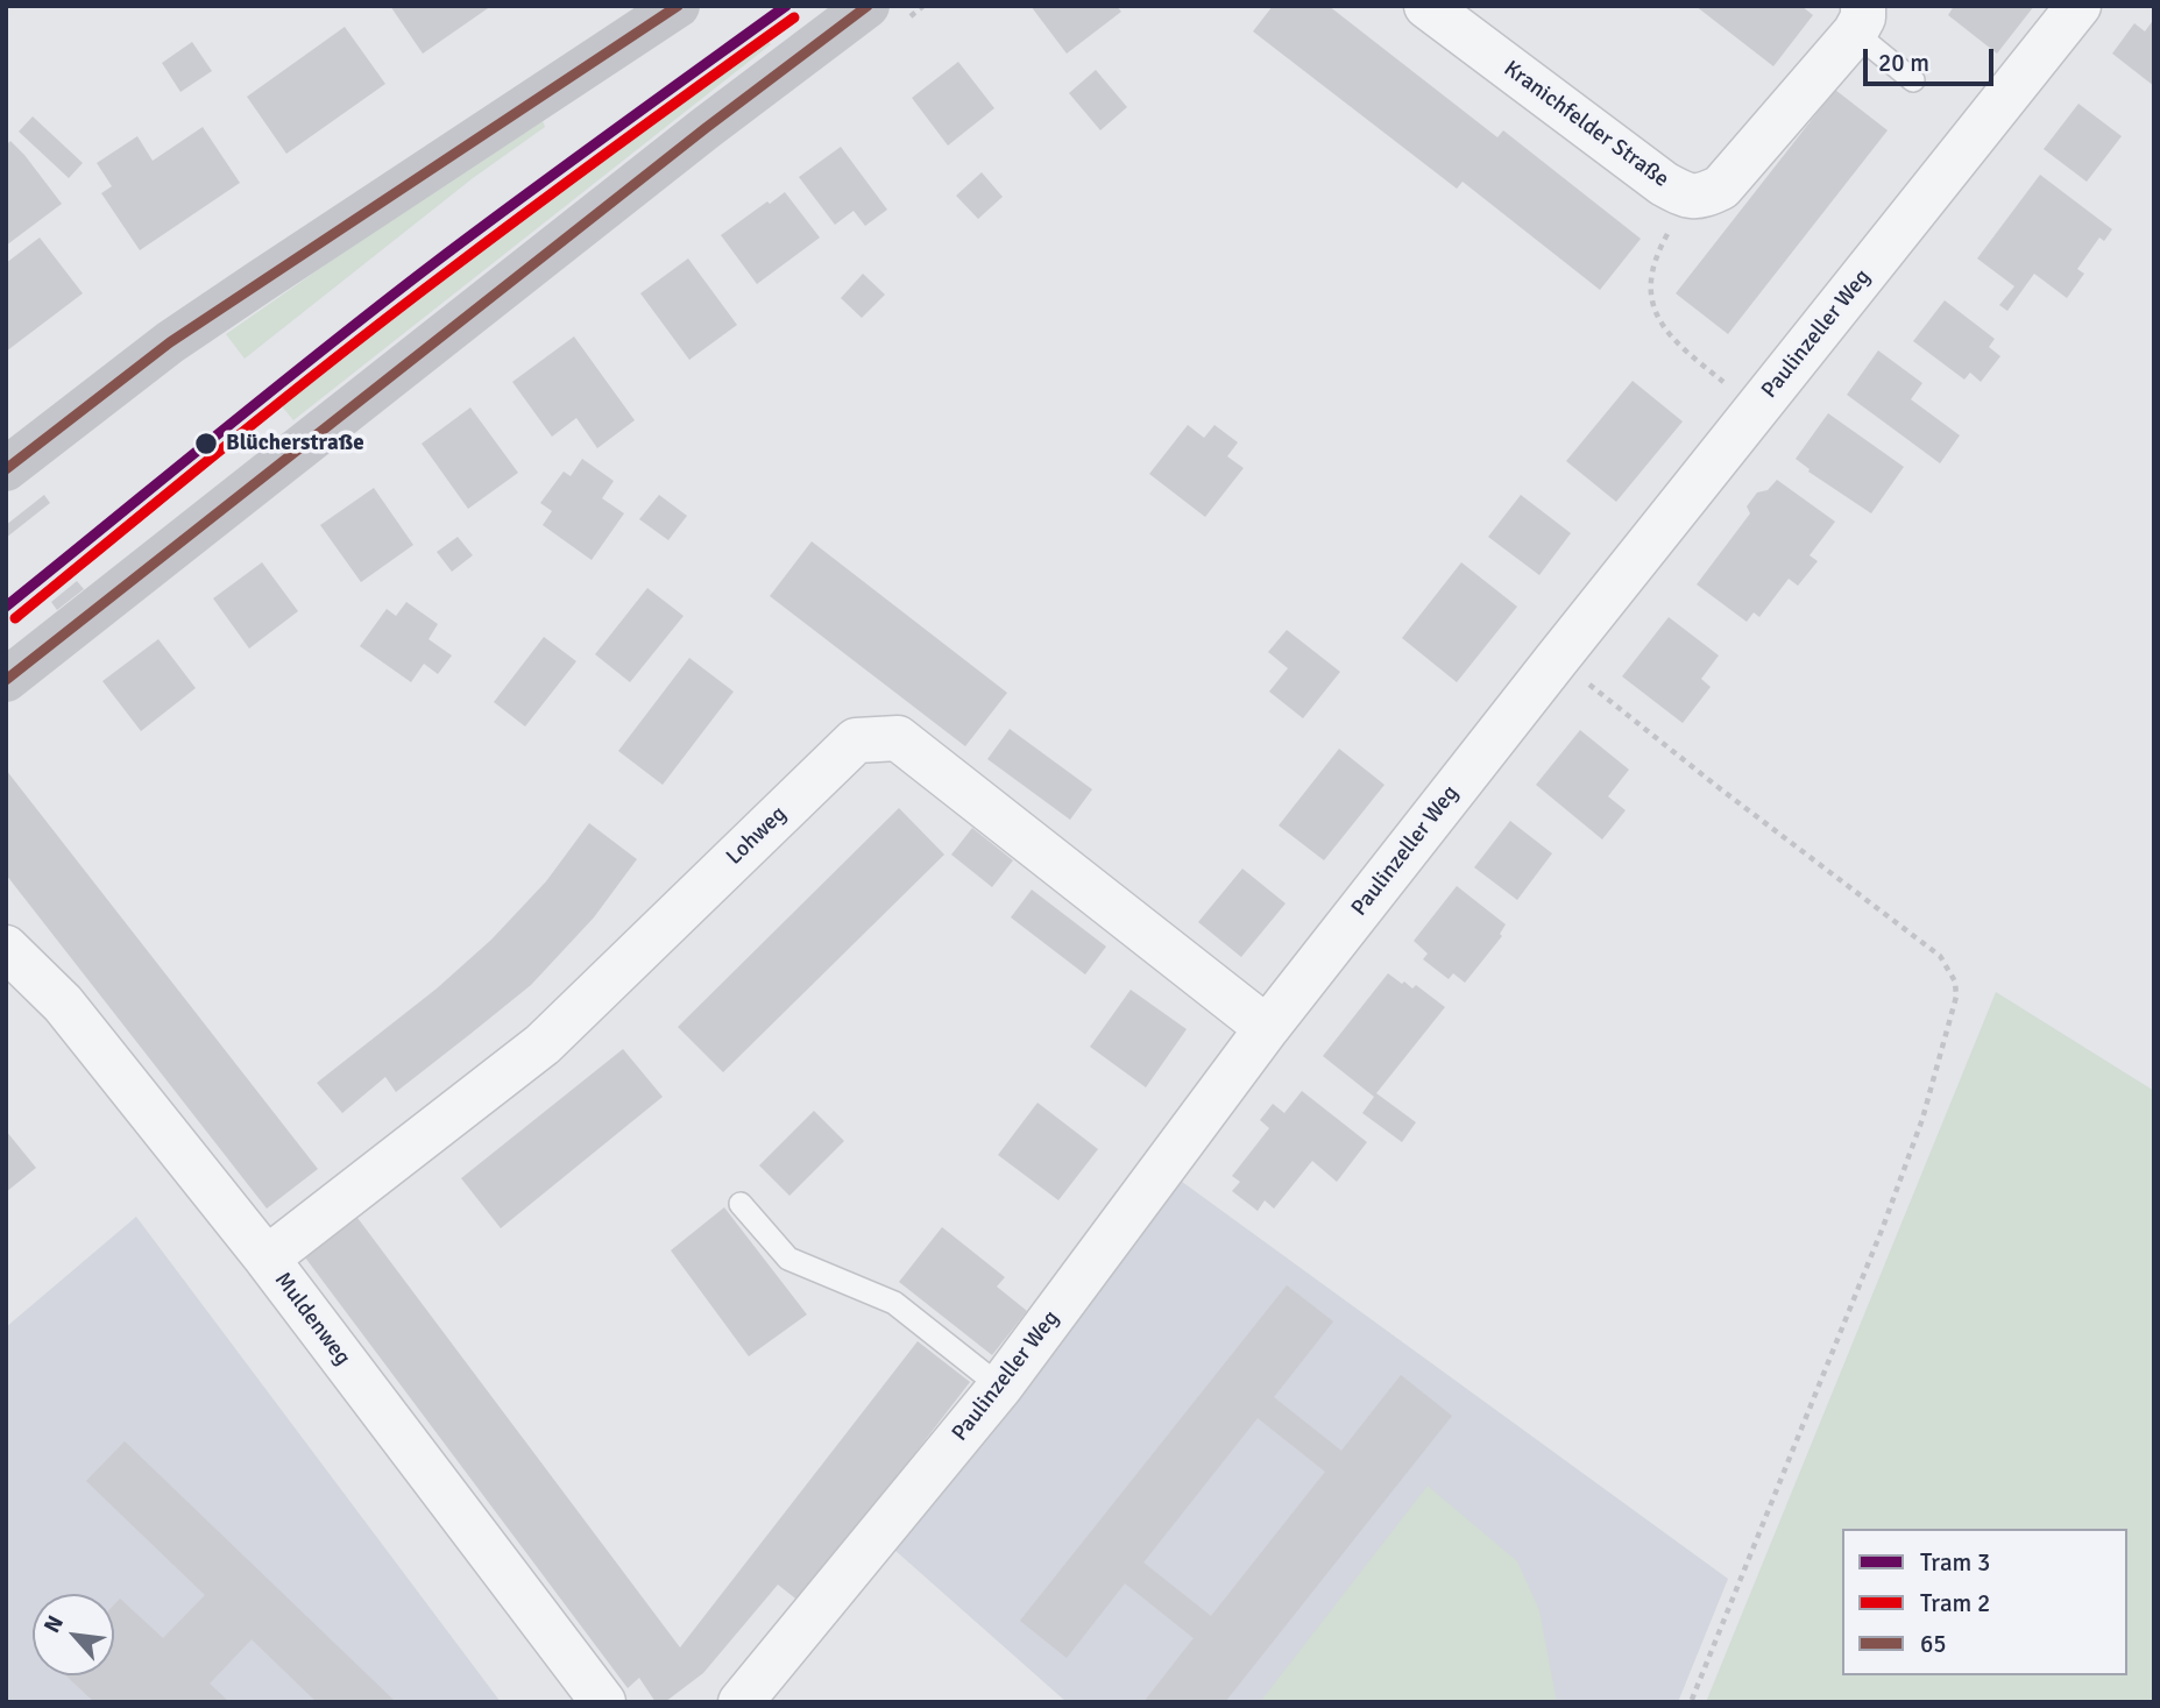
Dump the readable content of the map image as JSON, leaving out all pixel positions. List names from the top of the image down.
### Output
{
  "streets": {
    "street": [
      "Kranichfelder Straße",
      "Paulinzeller Weg",
      "Lohweg",
      "Muldenweg"
    ]
  },
  "crossings": [
    ["Paulinzeller Weg", "Lohweg"],
    ["Lohweg", "Muldenweg"]
  ],
  "places": ["Blücherstraße"],
  "lines": ["tram line 3", "transit line 65", "tram line 2"],
  "legend": ["Tram 3", "Tram 2", "65"],
  "scale_bar": "20 m",
  "north": "top left"
}
